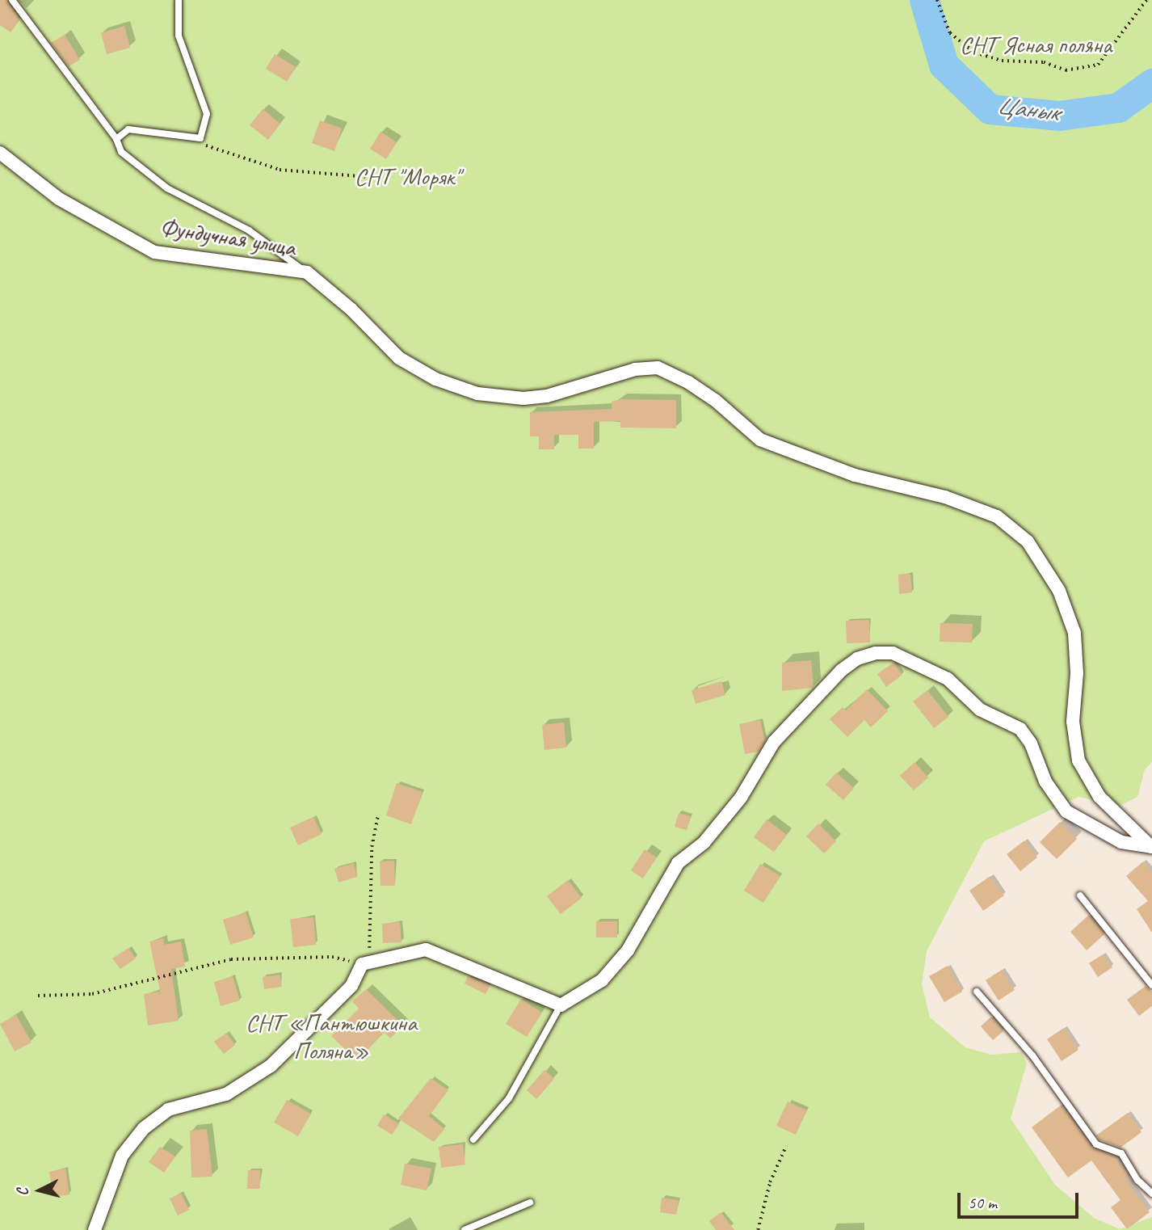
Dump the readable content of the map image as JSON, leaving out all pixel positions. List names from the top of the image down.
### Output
{
  "streets": {
    "street": ["Фундучная улица"]
  },
  "water": ["Цанык"],
  "parks": ["СНТ Ясная поляна", "СНТ \"Моряк\"", "СНТ «Пантюшкина Поляна»"],
  "scale_bar": "50 m",
  "north": "left"
}
